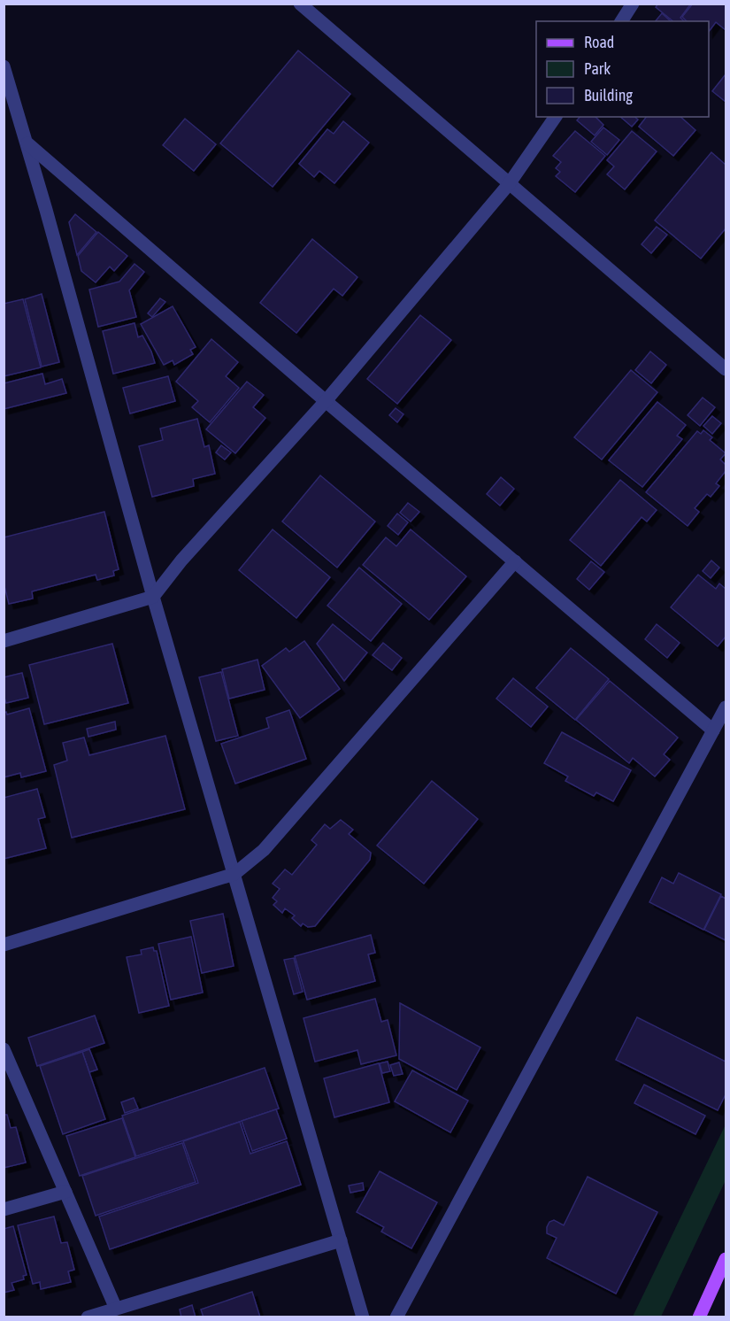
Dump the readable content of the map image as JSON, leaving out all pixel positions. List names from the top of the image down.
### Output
{
  "legend": ["Road", "Park", "Building"]
}
